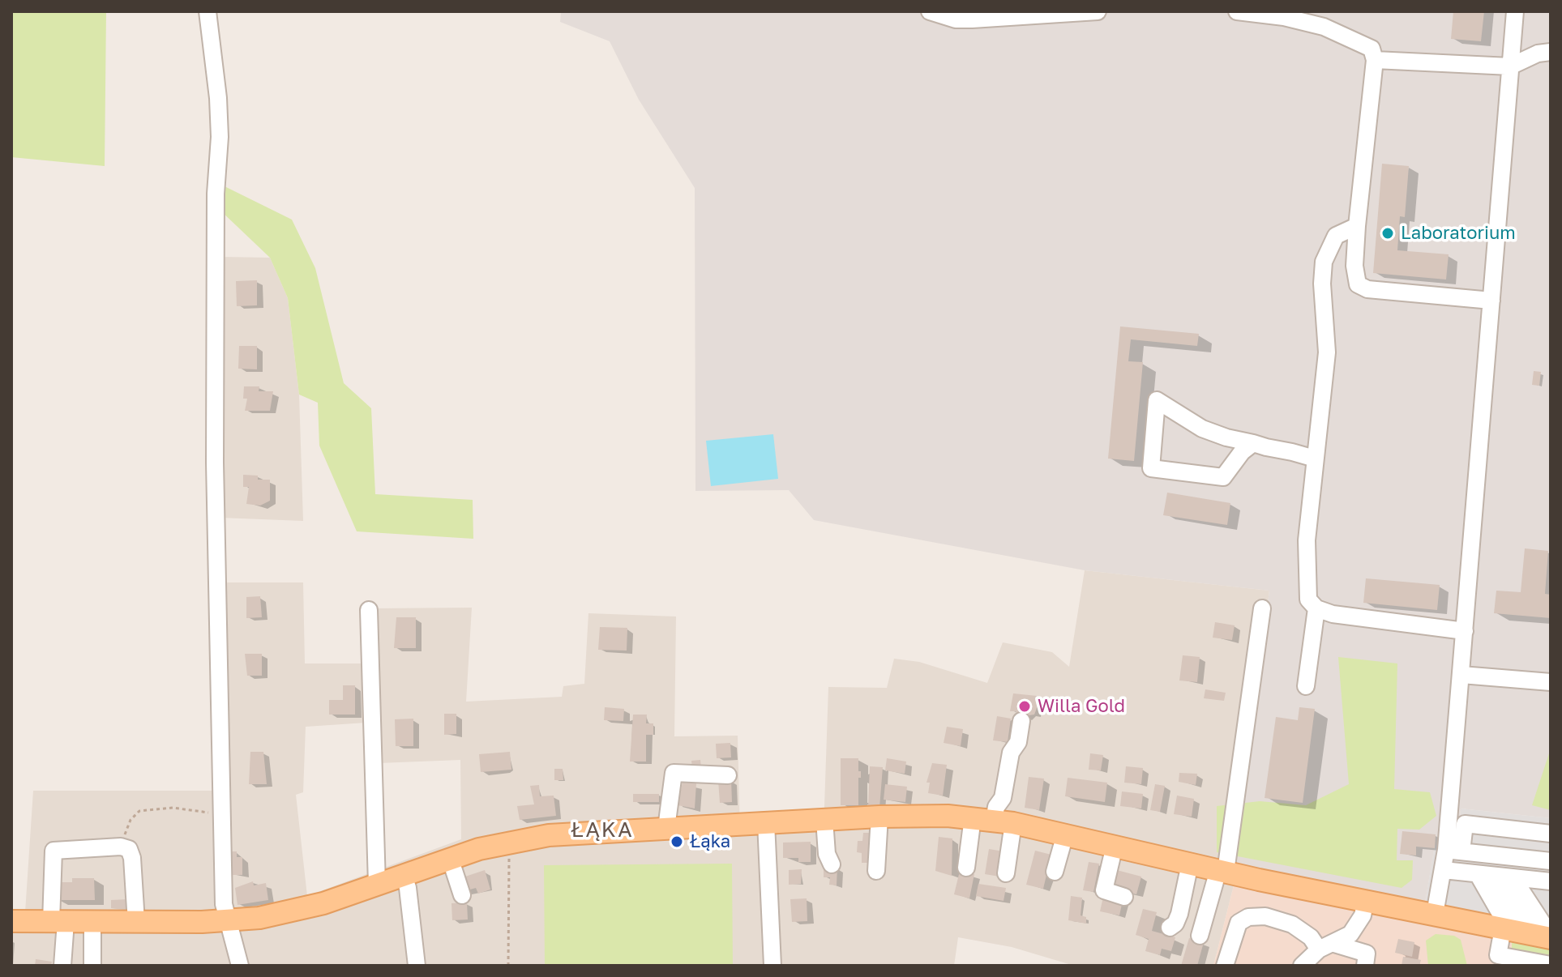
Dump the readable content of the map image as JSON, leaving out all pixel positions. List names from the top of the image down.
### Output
{
  "districts": ["ŁĄKA"],
  "places": ["Laboratorium", "Willa Gold", "Łąka"]
}
